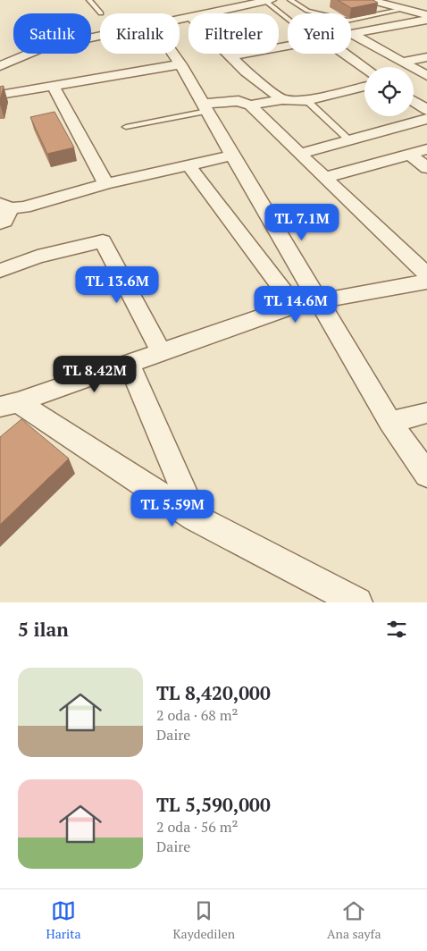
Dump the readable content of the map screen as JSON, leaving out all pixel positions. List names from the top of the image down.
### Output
{
  "page": {
    "chip": [
      "Satılık",
      "Kiralık",
      "Filtreler",
      "Yeni"
    ],
    "price": [
      "TL 7.1M",
      "TL 13.6M",
      "TL 14.6M",
      "TL 8.42M",
      "TL 5.59M"
    ],
    "heading": "5 ilan",
    "list": [
      {
        "name": "TL 8,420,000",
        "note": "2 oda · 68 m² · Daire"
      },
      {
        "name": "TL 5,590,000",
        "note": "2 oda · 56 m² · Daire"
      }
    ],
    "tabs": ["Harita", "Kaydedilen", "Ana sayfa"]
  }
}
